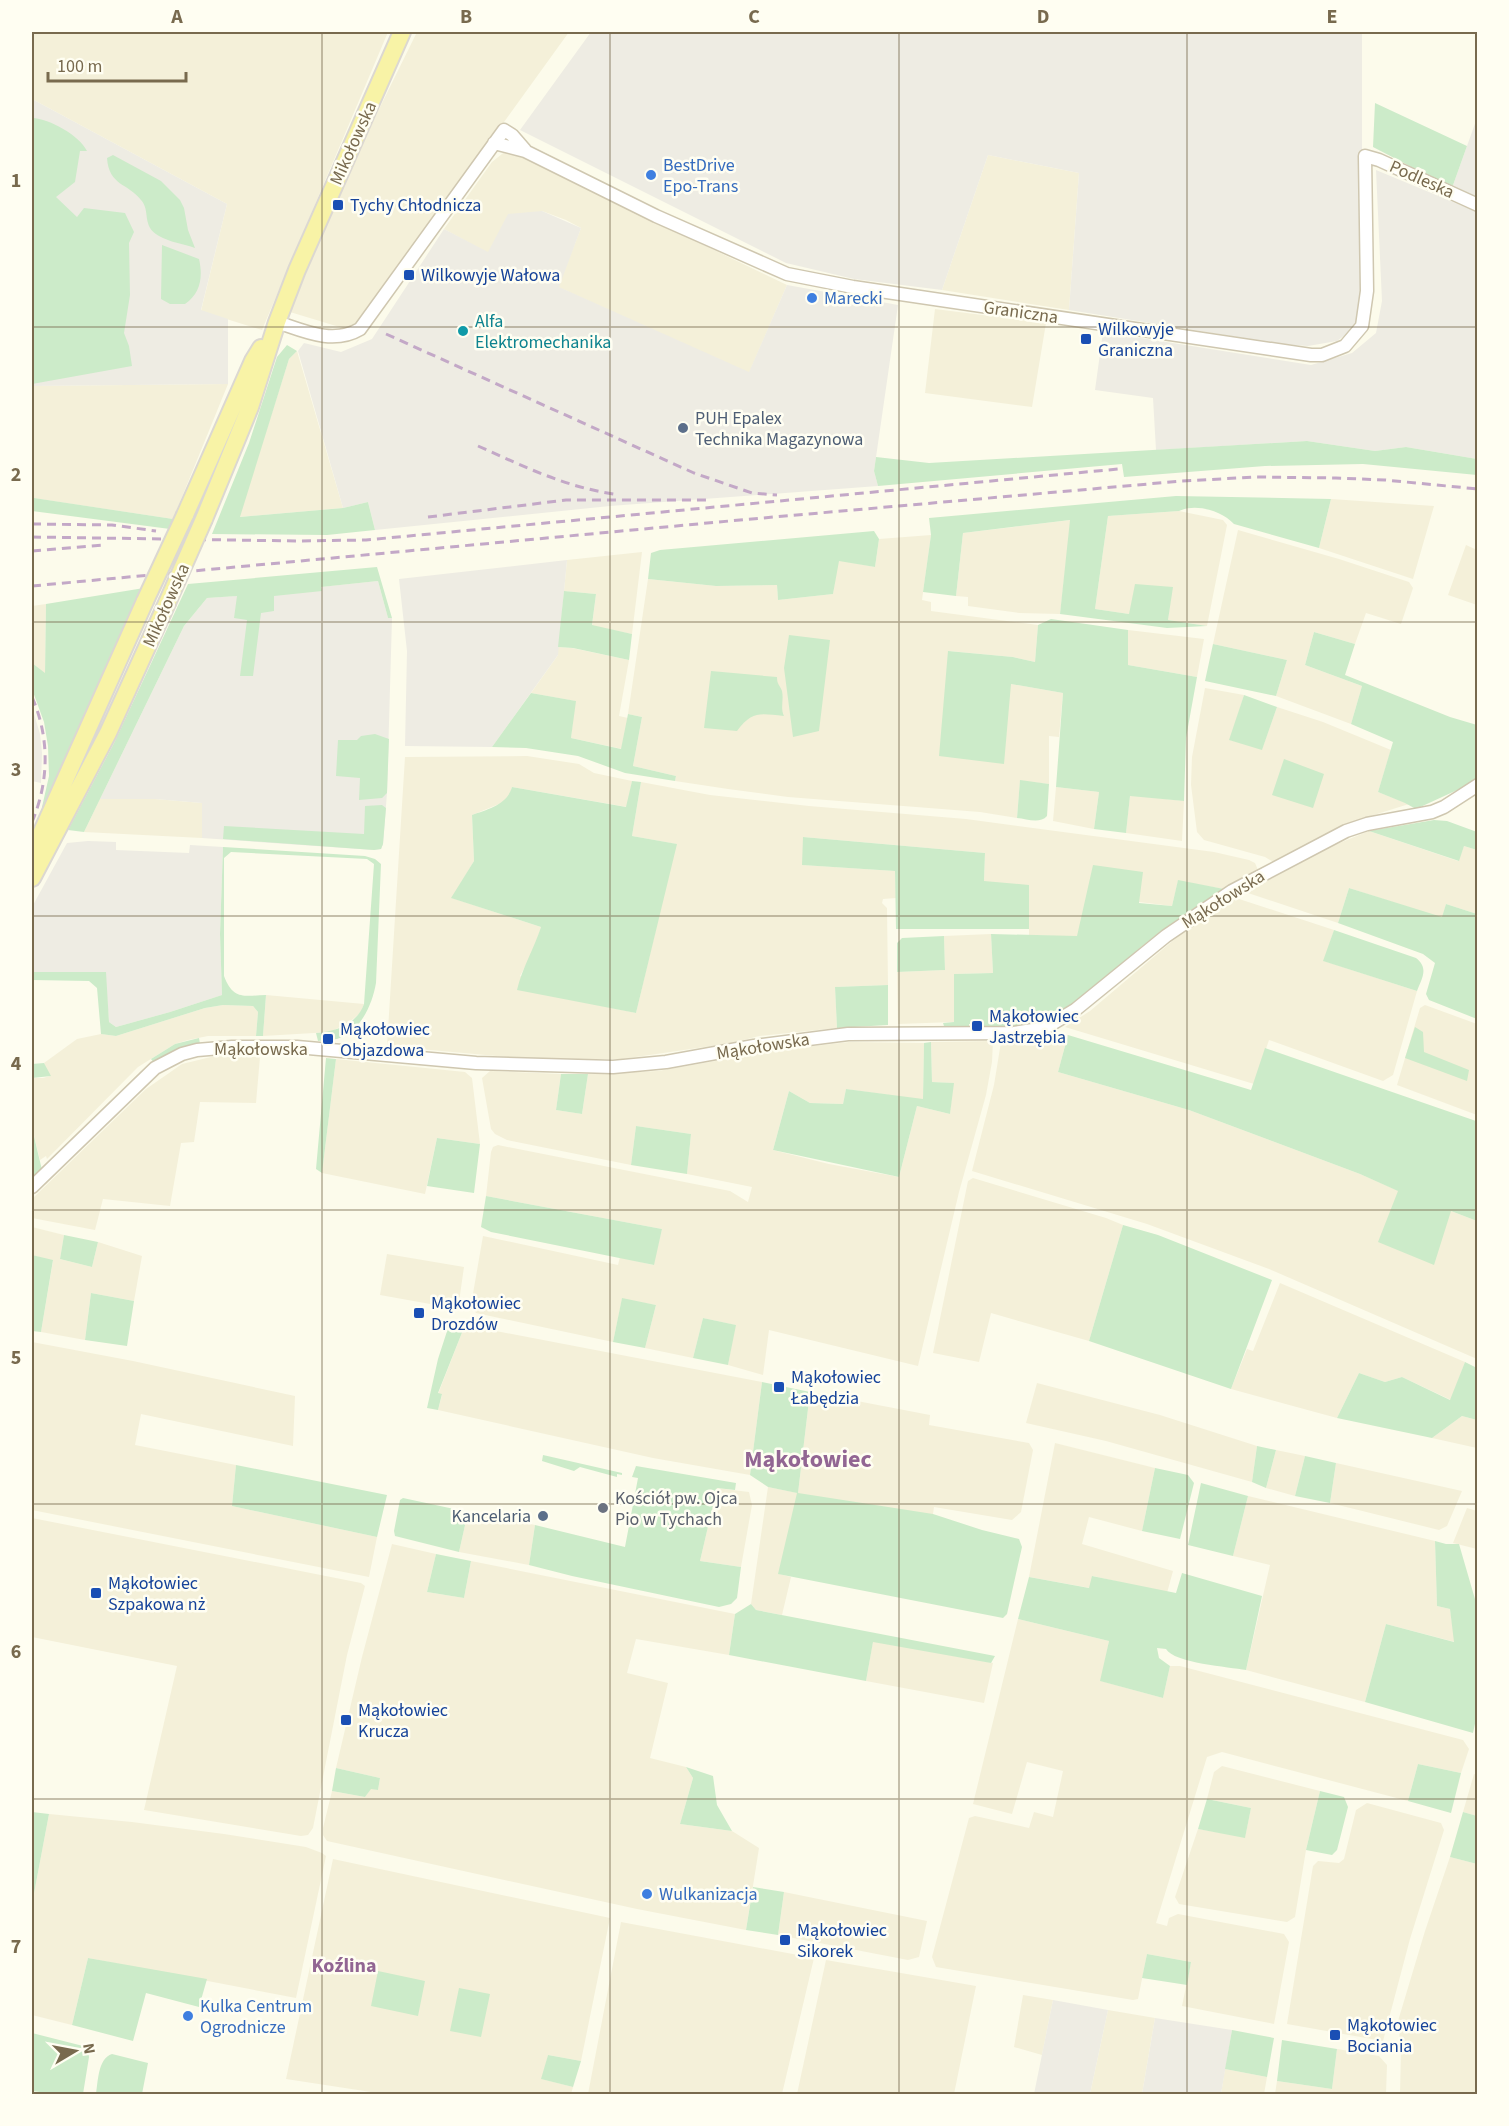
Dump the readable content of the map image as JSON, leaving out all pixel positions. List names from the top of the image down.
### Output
{
  "streets": {
    "main road": ["Mikołowska"],
    "street": ["Podleska", "Graniczna", "Mąkołowska"]
  },
  "crossings": [
    ["Podleska", "Graniczna"]
  ],
  "districts": ["Mąkołowiec", "Koźlina"],
  "places": {
    "other": [
      "BestDrive Epo-Trans",
      "Marecki",
      "Alfa Elektromechanika",
      "PUH Epalex Technika Magazynowa",
      "Kościół pw. Ojca Pio w Tychach",
      "Kancelaria",
      "Wulkanizacja",
      "Kulka Centrum Ogrodnicze"
    ],
    "transit": [
      "Tychy Chłodnicza",
      "Wilkowyje Wałowa",
      "Wilkowyje Graniczna",
      "Mąkołowiec Jastrzębia",
      "Mąkołowiec Objazdowa",
      "Mąkołowiec Drozdów",
      "Mąkołowiec Łabędzia",
      "Mąkołowiec Szpakowa nż",
      "Mąkołowiec Krucza",
      "Mąkołowiec Sikorek",
      "Mąkołowiec Bociania"
    ]
  },
  "scale_bar": "100 m",
  "north": "right",
  "grid": {
    "columns": [
      "A",
      "B",
      "C",
      "D",
      "E"
    ],
    "rows": [
      "1",
      "2",
      "3",
      "4",
      "5",
      "6",
      "7"
    ]
  }
}
